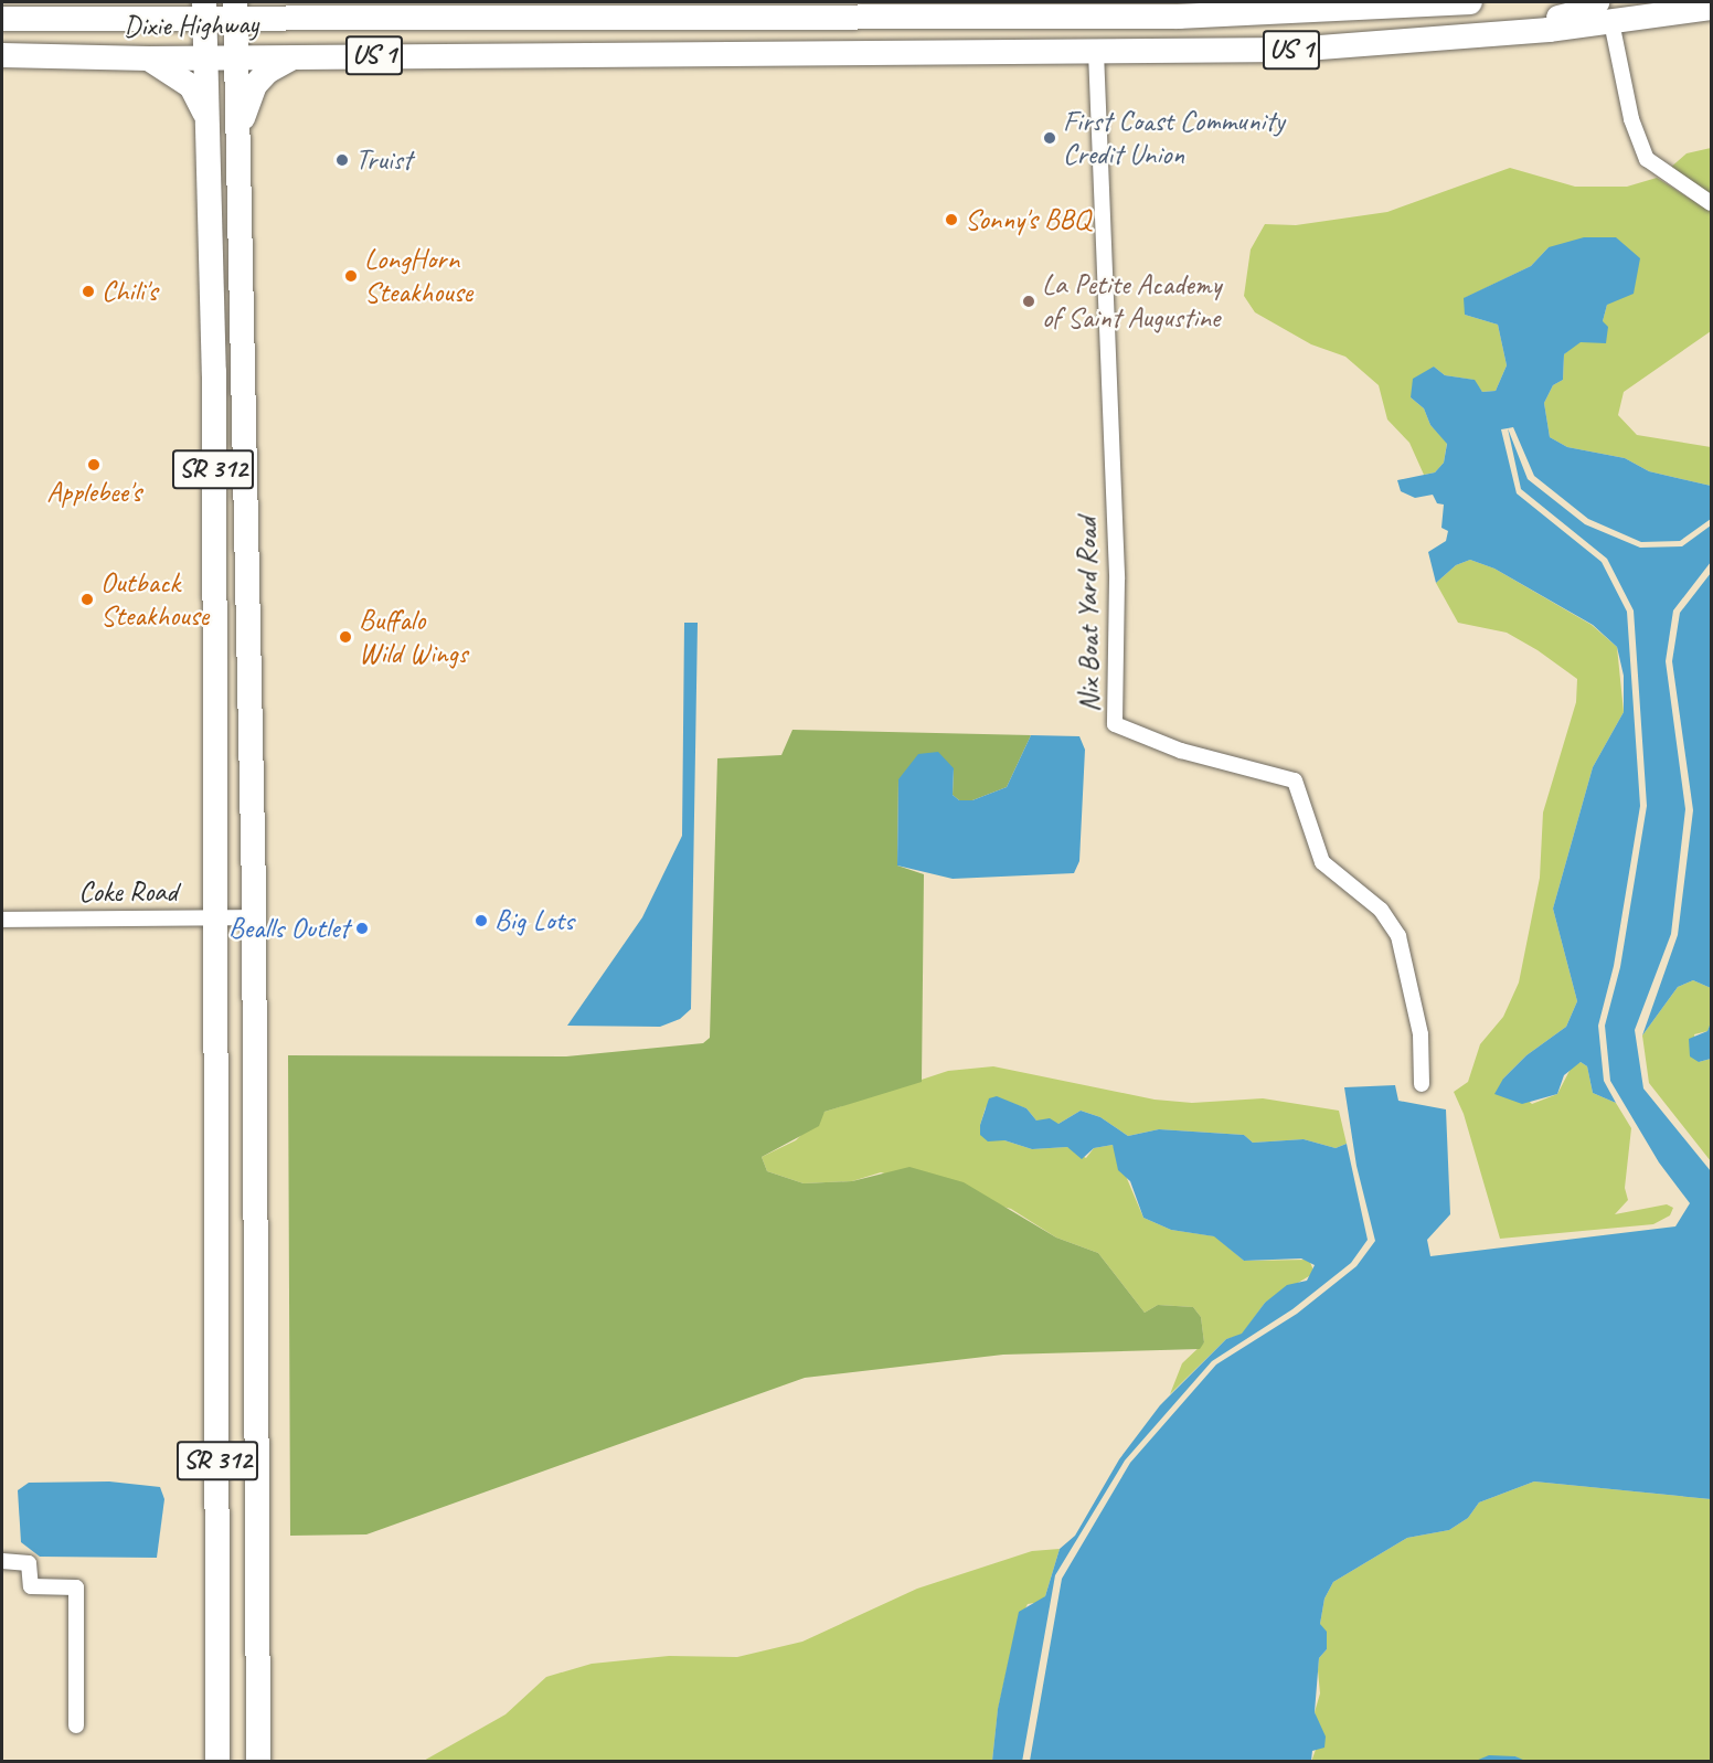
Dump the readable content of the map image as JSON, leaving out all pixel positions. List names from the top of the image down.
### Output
{
  "streets": {
    "main road": ["Dixie Highway", "US 1", "SR 312"],
    "street": ["Nix Boat Yard Road", "Coke Road"]
  },
  "crossings": [
    ["Dixie Highway", "US 1"],
    ["Dixie Highway", "SR 312"],
    ["Dixie Highway", "Nix Boat Yard Road"],
    ["SR 312", "Coke Road"]
  ],
  "places": [
    "First Coast Community Credit Union",
    "Truist",
    "Sonny's BBQ",
    "LongHorn Steakhouse",
    "Chili's",
    "La Petite Academy of Saint Augustine",
    "Applebee's",
    "Outback Steakhouse",
    "Buffalo Wild Wings",
    "Big Lots",
    "Bealls Outlet"
  ]
}
